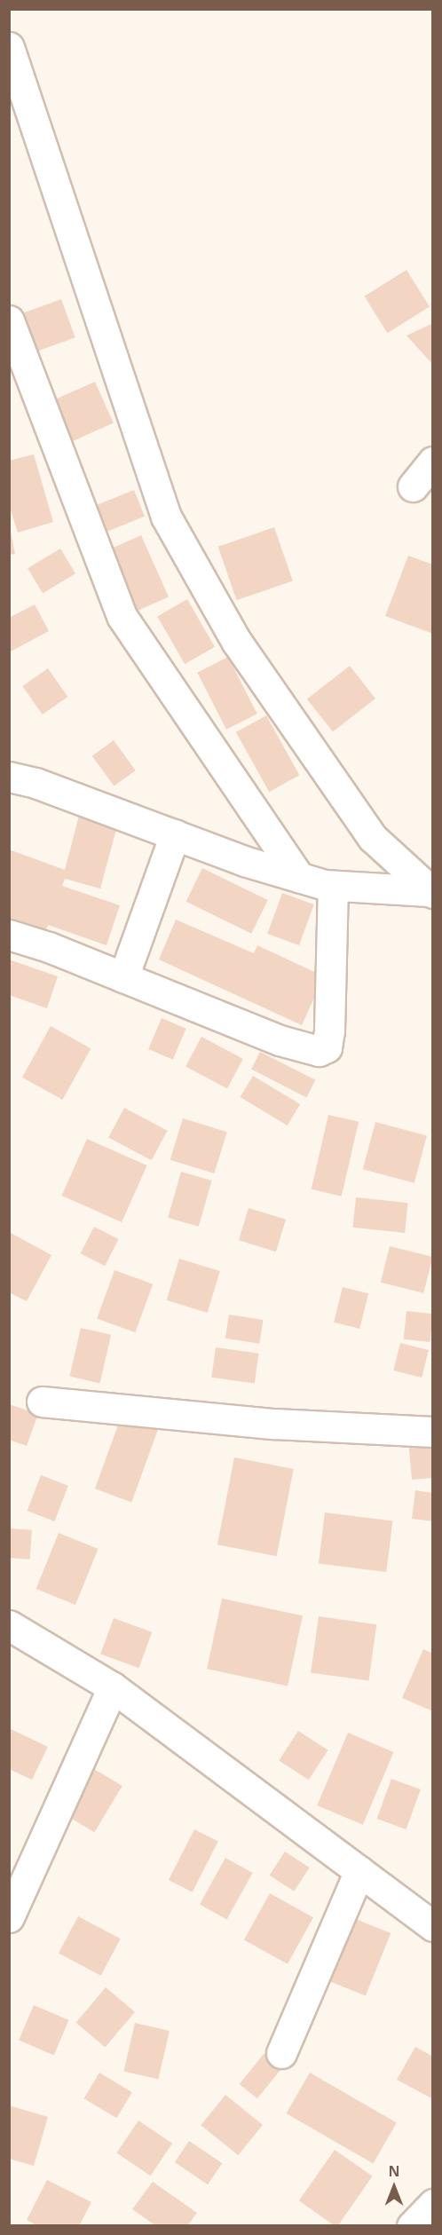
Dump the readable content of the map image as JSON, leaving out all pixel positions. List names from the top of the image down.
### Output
{
  "north": "top"
}
